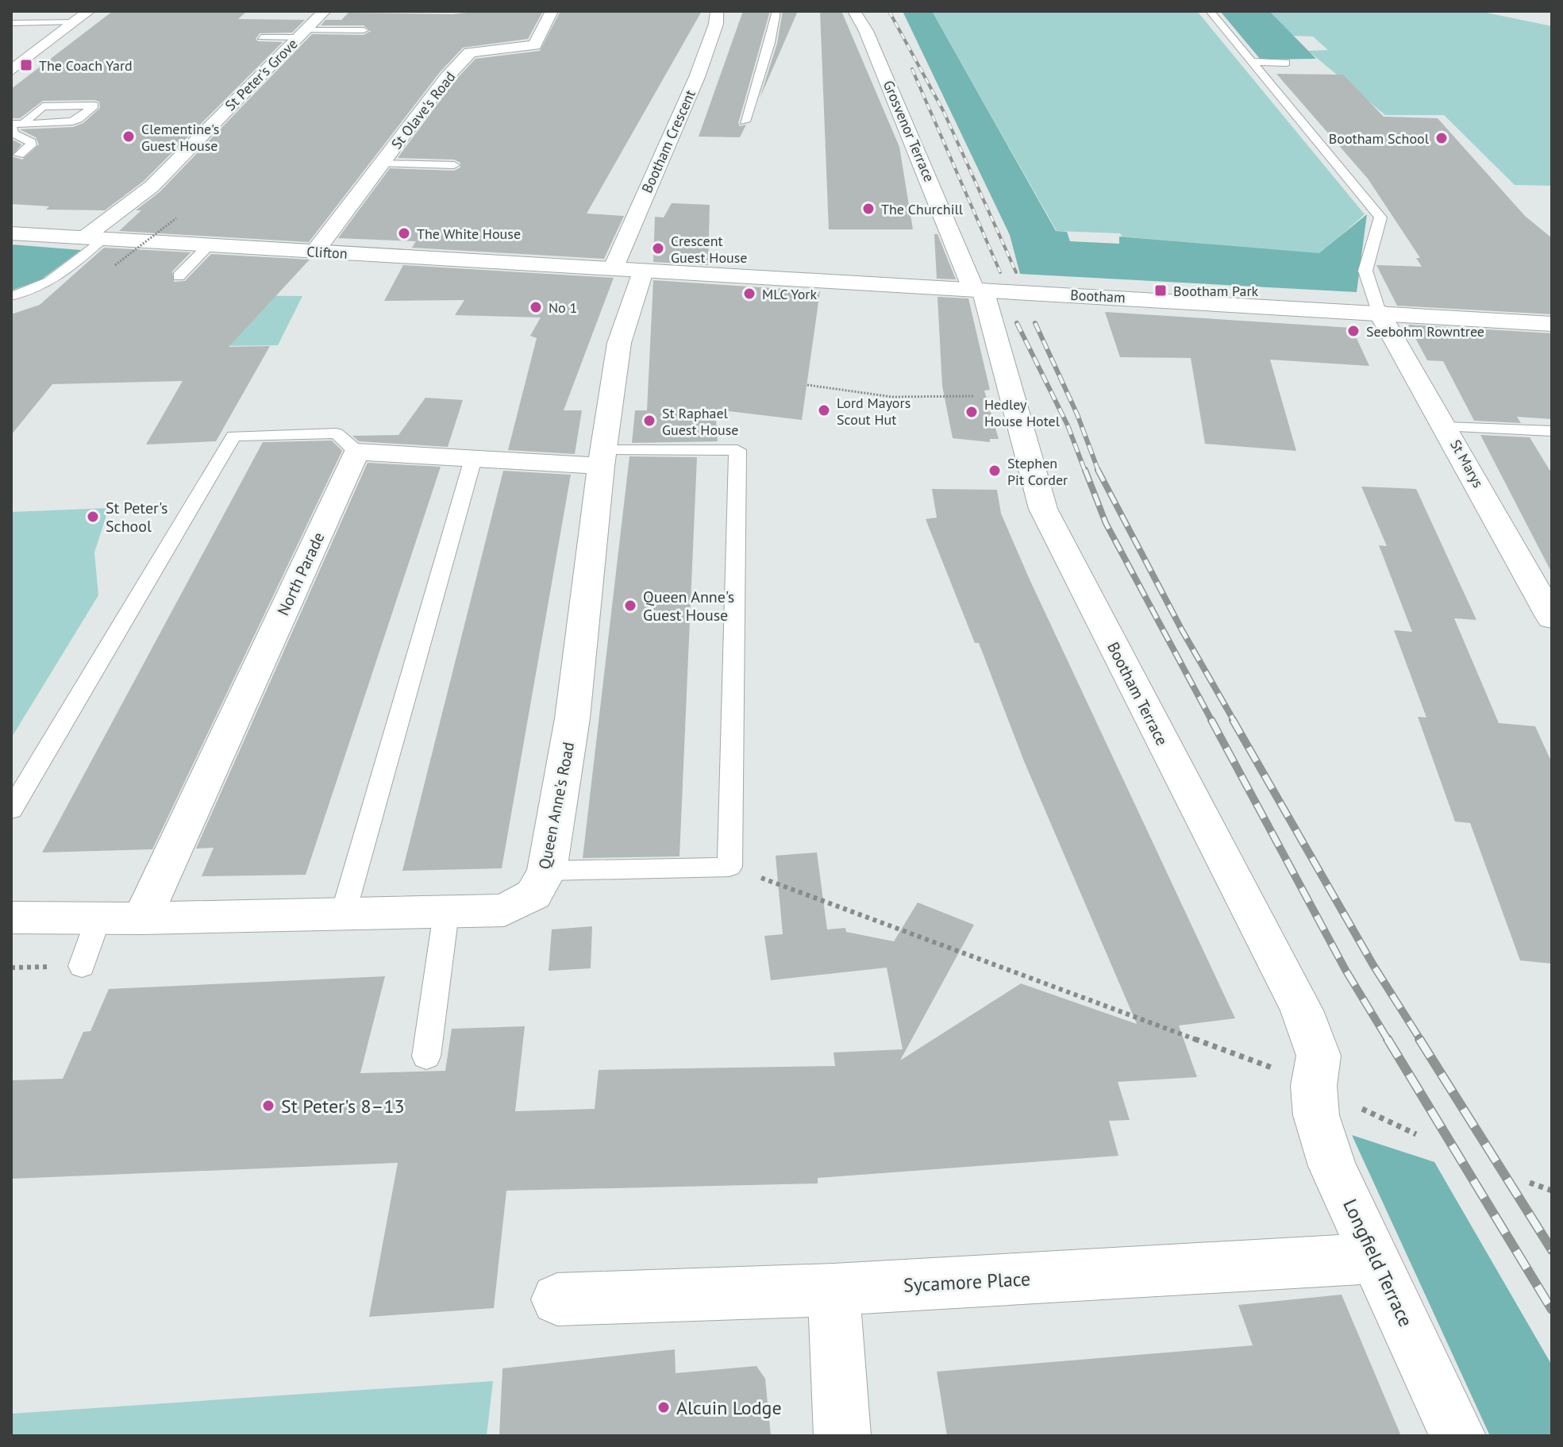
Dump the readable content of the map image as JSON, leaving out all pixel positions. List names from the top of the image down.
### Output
{
  "streets": {
    "street": [
      "St Peter's Grove",
      "St Olave's Road",
      "Grosvenor Terrace",
      "Bootham Crescent",
      "Clifton",
      "Bootham",
      "St Marys",
      "North Parade",
      "Bootham Terrace",
      "Queen Anne's Road",
      "Longfield Terrace",
      "Sycamore Place"
    ]
  },
  "crossings": [
    ["St Peter's Grove", "Clifton"],
    ["St Olave's Road", "Clifton"],
    ["Grosvenor Terrace", "Bootham"],
    ["Grosvenor Terrace", "Bootham Terrace"],
    ["Bootham Crescent", "Clifton"],
    ["Clifton", "Bootham"],
    ["Clifton", "Queen Anne's Road"],
    ["Bootham", "St Marys"],
    ["Bootham", "Bootham Terrace"],
    ["Bootham", "Queen Anne's Road"],
    ["North Parade", "Queen Anne's Road"],
    ["Bootham Terrace", "Longfield Terrace"],
    ["Longfield Terrace", "Sycamore Place"]
  ],
  "places": {
    "transit": ["The Coach Yard", "Bootham Park"],
    "other": [
      "Clementine's Guest House",
      "Bootham School",
      "The Churchill",
      "The White House",
      "Crescent Guest House",
      "MLC York",
      "No 1",
      "Seebohm Rowntree",
      "Lord Mayors Scout Hut",
      "Hedley House Hotel",
      "St Raphael Guest House",
      "Stephen Pit Corder",
      "St Peter's School",
      "Queen Anne's Guest House",
      "St Peter's 8–13",
      "Alcuin Lodge"
    ]
  }
}
